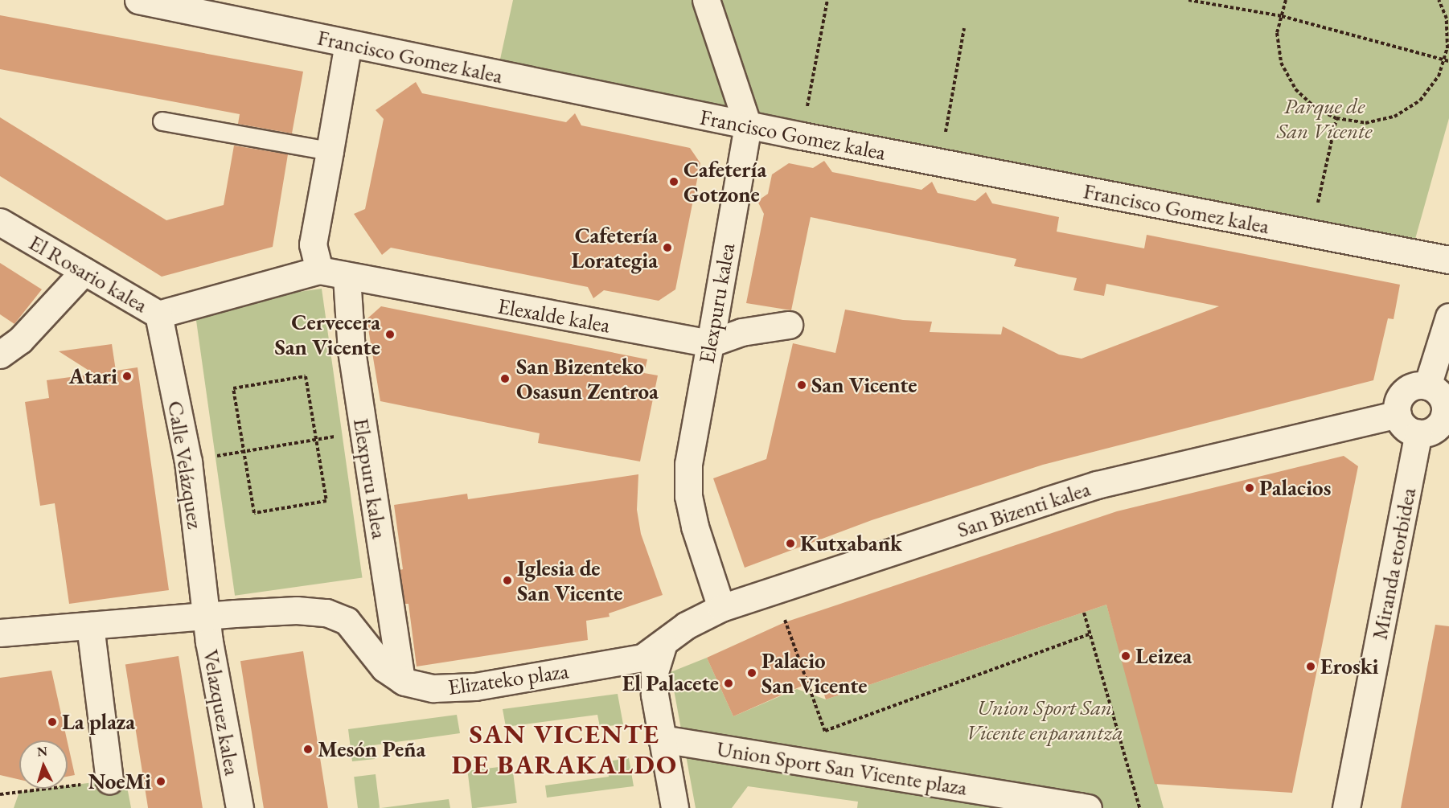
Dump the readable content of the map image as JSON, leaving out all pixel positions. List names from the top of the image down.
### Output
{
  "streets": {
    "street": [
      "Francisco Gomez kalea",
      "El Rosario kalea",
      "Elexpuru kalea",
      "Elexalde kalea",
      "Calle Velázquez",
      "San Bizenti kalea",
      "Miranda etorbidea",
      "Elizateko plaza",
      "Velazquez kalea",
      "Union Sport San Vicente plaza"
    ]
  },
  "crossings": [
    ["Francisco Gomez kalea", "Elexpuru kalea"],
    ["El Rosario kalea", "Elexalde kalea"],
    ["El Rosario kalea", "Calle Velázquez"],
    ["Elexpuru kalea", "Elexalde kalea"],
    ["Elexpuru kalea", "San Bizenti kalea"],
    ["Elexpuru kalea", "Elizateko plaza"],
    ["Calle Velázquez", "Elizateko plaza"],
    ["Calle Velázquez", "Velazquez kalea"],
    ["San Bizenti kalea", "Miranda etorbidea"],
    ["San Bizenti kalea", "Elizateko plaza"],
    ["Elizateko plaza", "Velazquez kalea"]
  ],
  "districts": ["SAN VICENTE DE BARAKALDO"],
  "parks": ["Parque de San Vicente", "Union Sport San Vicente enparantza"],
  "places": [
    "Cafetería Gotzone",
    "Cafetería Lorategia",
    "Cervecera San Vicente",
    "Atari",
    "San Bizenteko Osasun Zentroa",
    "San Vicente",
    "Palacios",
    "Kutxabank",
    "Iglesia de San Vicente",
    "Leizea",
    "Eroski",
    "Palacio San Vicente",
    "El Palacete",
    "La plaza",
    "Mesón Peña",
    "NoeMi"
  ],
  "north": "top"
}
